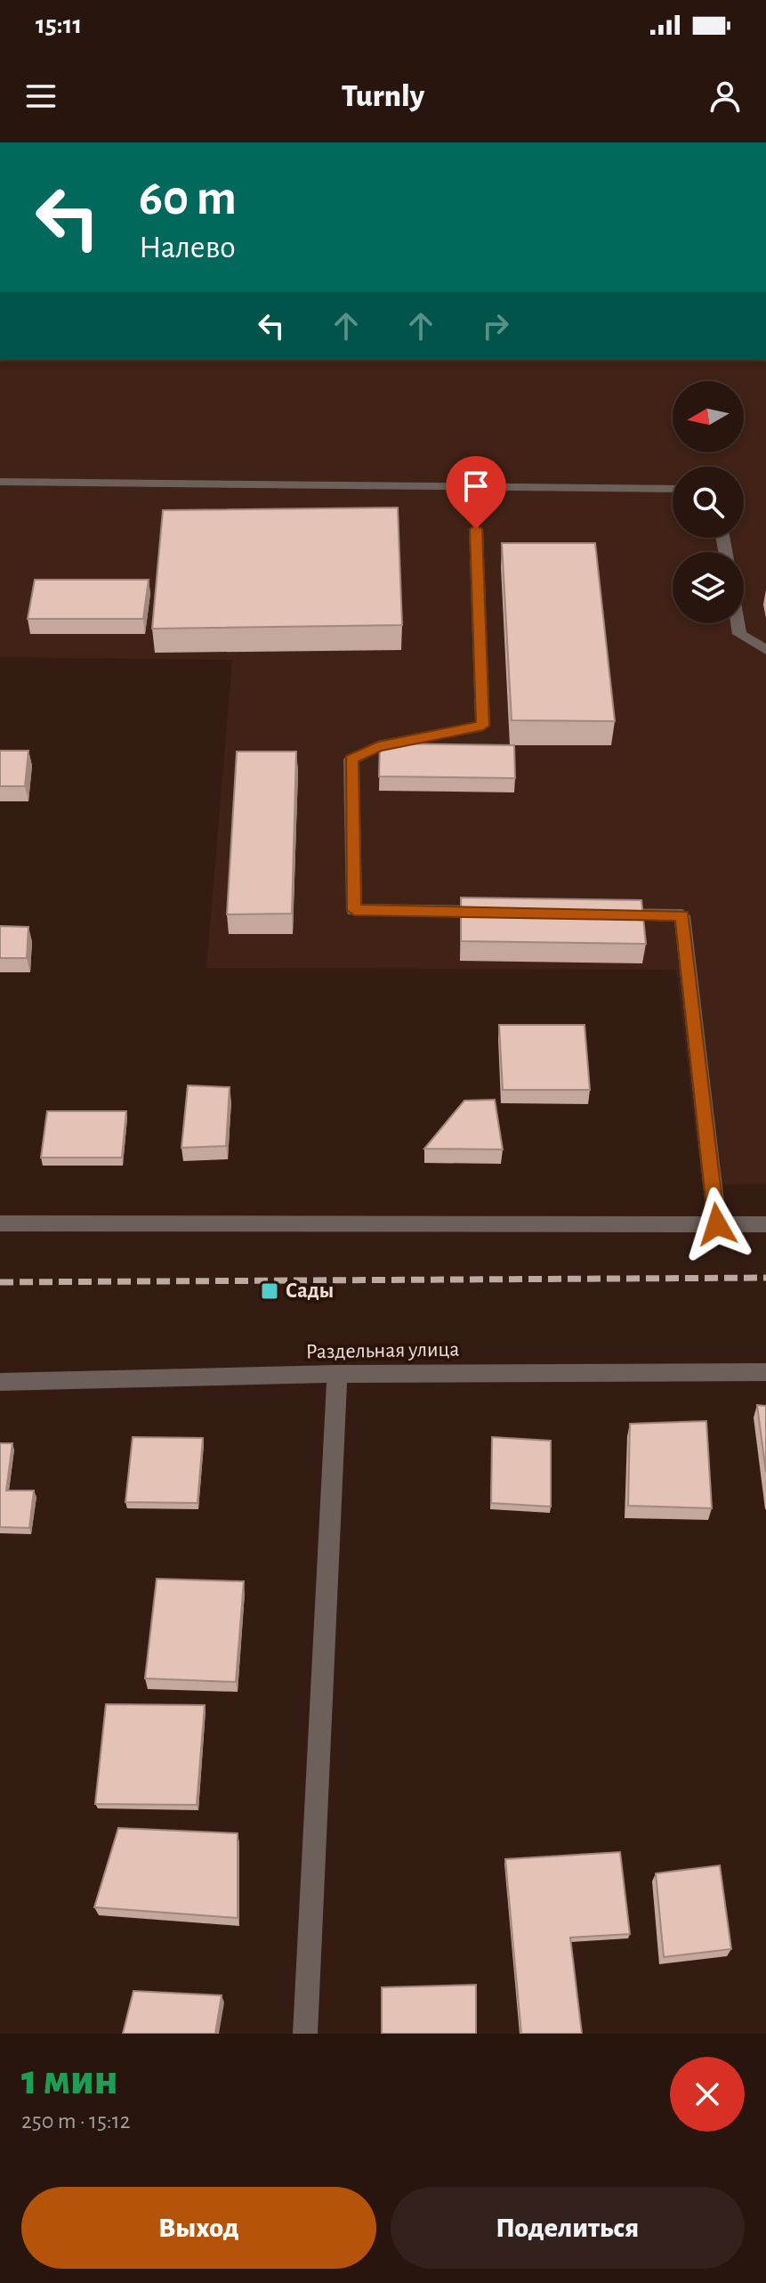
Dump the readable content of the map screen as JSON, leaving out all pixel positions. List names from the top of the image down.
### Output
{
  "streets": {
    "street": ["Раздельная улица"]
  },
  "places": {
    "transit": ["Сады"]
  },
  "north": "left",
  "page": {
    "status": "15:11",
    "header": "Turnly",
    "turn": ["60 m", "Налево"],
    "heading": ["1 мин", "250 m · 15:12"],
    "buttons": ["Выход", "Поделиться"]
  }
}
